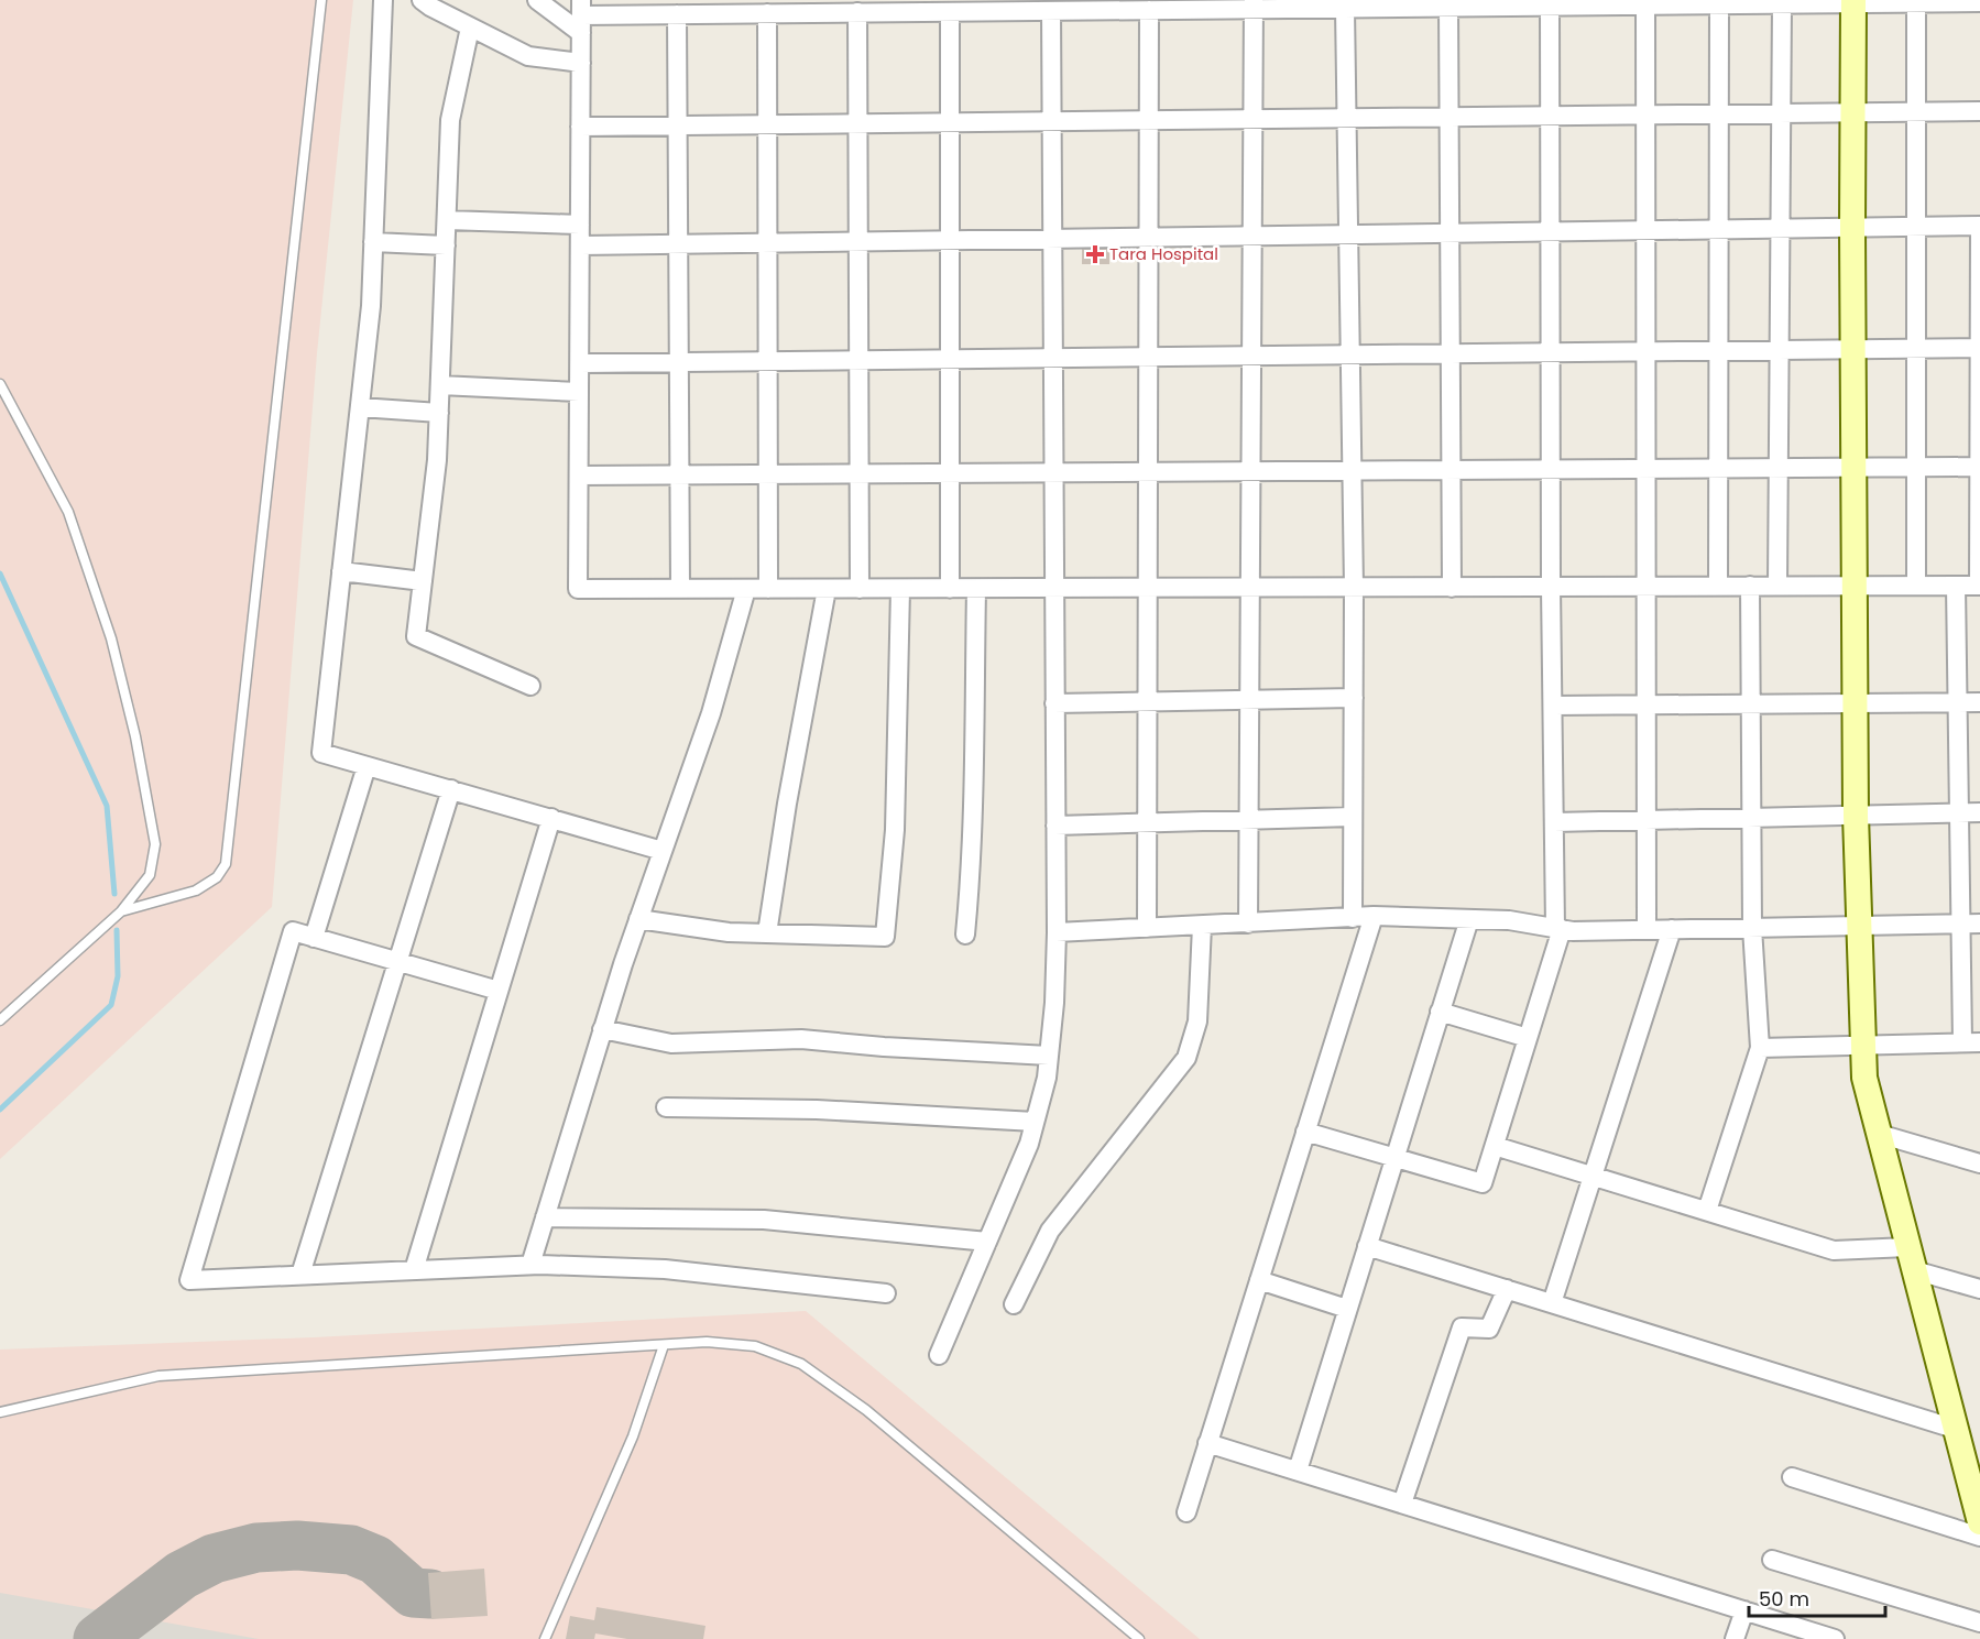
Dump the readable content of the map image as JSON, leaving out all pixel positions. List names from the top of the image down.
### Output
{
  "places": {
    "health": ["Tara Hospital"]
  },
  "scale_bar": "50 m"
}
